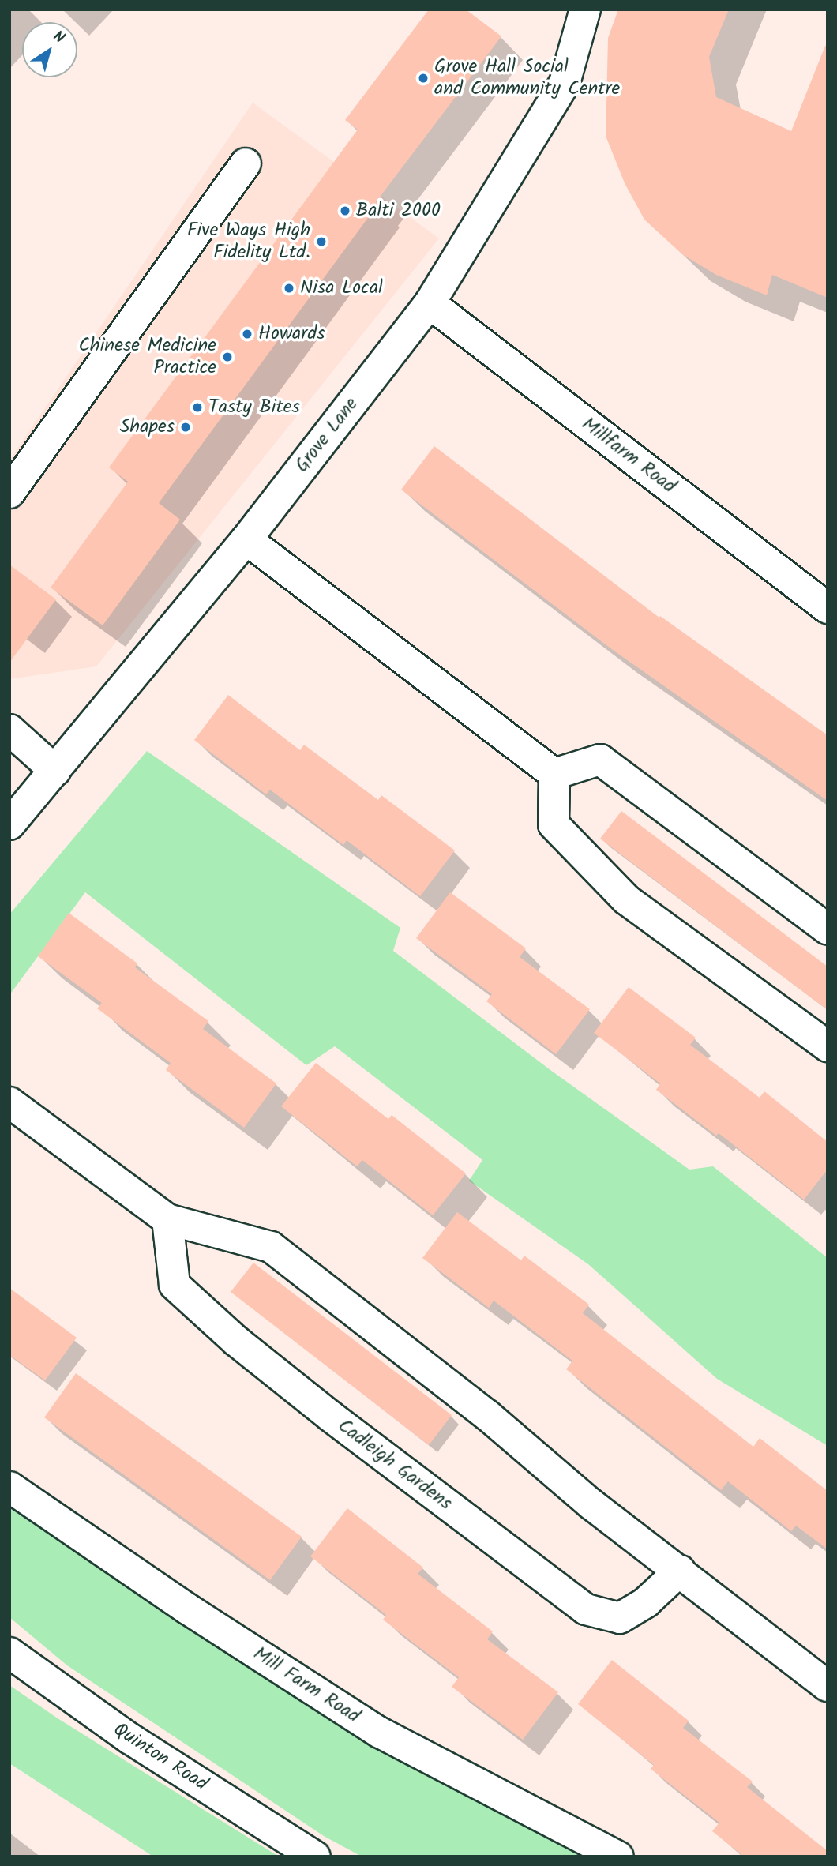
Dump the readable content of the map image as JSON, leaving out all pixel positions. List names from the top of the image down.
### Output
{
  "streets": {
    "street": [
      "Grove Lane",
      "Millfarm Road",
      "Cadleigh Gardens",
      "Mill Farm Road",
      "Quinton Road"
    ]
  },
  "crossings": [
    ["Grove Lane", "Millfarm Road"]
  ],
  "places": [
    "Grove Hall Social and Community Centre",
    "Balti 2000",
    "Five Ways High Fidelity Ltd.",
    "Nisa Local",
    "Howards",
    "Chinese Medicine Practice",
    "Tasty Bites",
    "Shapes"
  ],
  "north": "top right"
}
